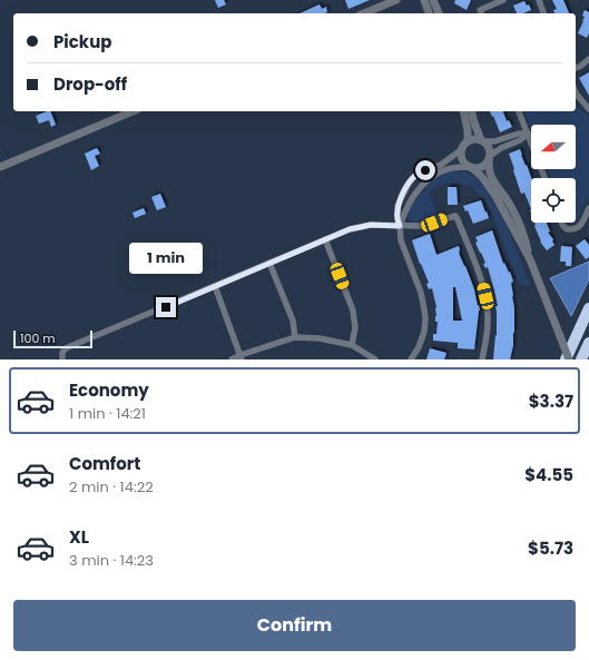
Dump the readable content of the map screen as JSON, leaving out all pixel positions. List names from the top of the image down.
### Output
{
  "scale_bar": "100 m",
  "north": "left",
  "page": {
    "banner": ["Pickup", "Drop-off"],
    "bubble": "1 min",
    "scale": "100 m",
    "list": [
      {
        "name": "Economy",
        "note": "1 min · 14:21",
        "value": "$3.37"
      },
      {
        "name": "Comfort",
        "note": "2 min · 14:22",
        "value": "$4.55"
      },
      {
        "name": "XL",
        "note": "3 min · 14:23",
        "value": "$5.73"
      }
    ],
    "buttons": "Confirm"
  }
}
